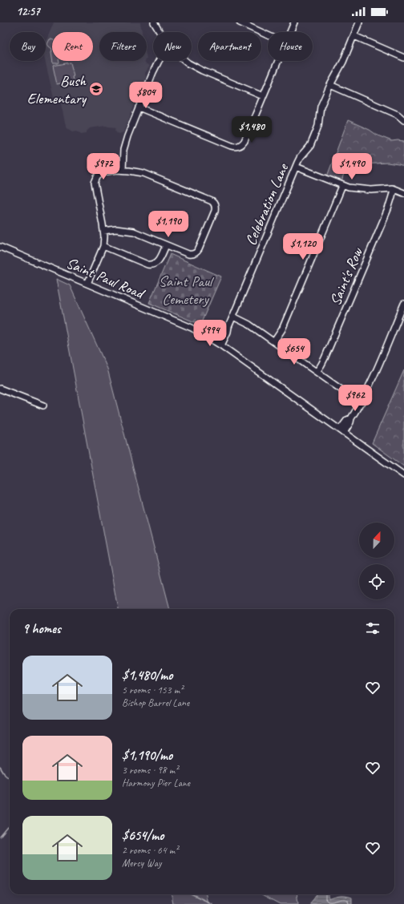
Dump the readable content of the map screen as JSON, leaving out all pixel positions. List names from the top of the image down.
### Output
{
  "streets": {
    "street": ["Celebration Lane", "Saint's Row", "Saint Paul Road"]
  },
  "crossings": [
    ["Celebration Lane", "Saint Paul Road"]
  ],
  "parks": ["Saint Paul Cemetery"],
  "places": {
    "school or university": ["Bush Elementary"]
  },
  "north": "top",
  "page": {
    "status": "12:57",
    "chip": [
      "Buy",
      "Rent",
      "Filters",
      "New",
      "Apartment",
      "House"
    ],
    "price": [
      "$804",
      "$1,480",
      "$972",
      "$1,490",
      "$1,190",
      "$1,120",
      "$994",
      "$654",
      "$962"
    ],
    "heading": "9 homes",
    "list": [
      {
        "name": "$1,480/mo",
        "note": "5 rooms · 153 m² · Bishop Barrel Lane"
      },
      {
        "name": "$1,190/mo",
        "note": "3 rooms · 98 m² · Harmony Pier Lane"
      },
      {
        "name": "$654/mo",
        "note": "2 rooms · 64 m² · Mercy Way"
      }
    ]
  }
}
